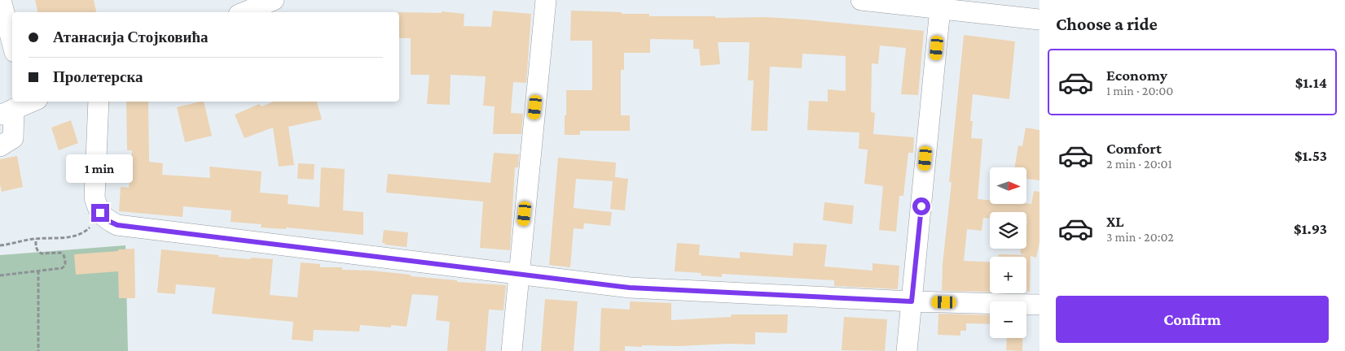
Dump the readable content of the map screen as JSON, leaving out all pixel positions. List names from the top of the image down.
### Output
{
  "north": "right",
  "page": {
    "heading": "Choose a ride",
    "banner": ["Атанасија Стојковића", "Пролетерска"],
    "list": [
      {
        "name": "Economy",
        "note": "1 min · 20:00",
        "value": "$1.14"
      },
      {
        "name": "Comfort",
        "note": "2 min · 20:01",
        "value": "$1.53"
      },
      {
        "name": "XL",
        "note": "3 min · 20:02",
        "value": "$1.93"
      }
    ],
    "bubble": "1 min",
    "map_buttons": ["+", "−"],
    "buttons": "Confirm"
  }
}
